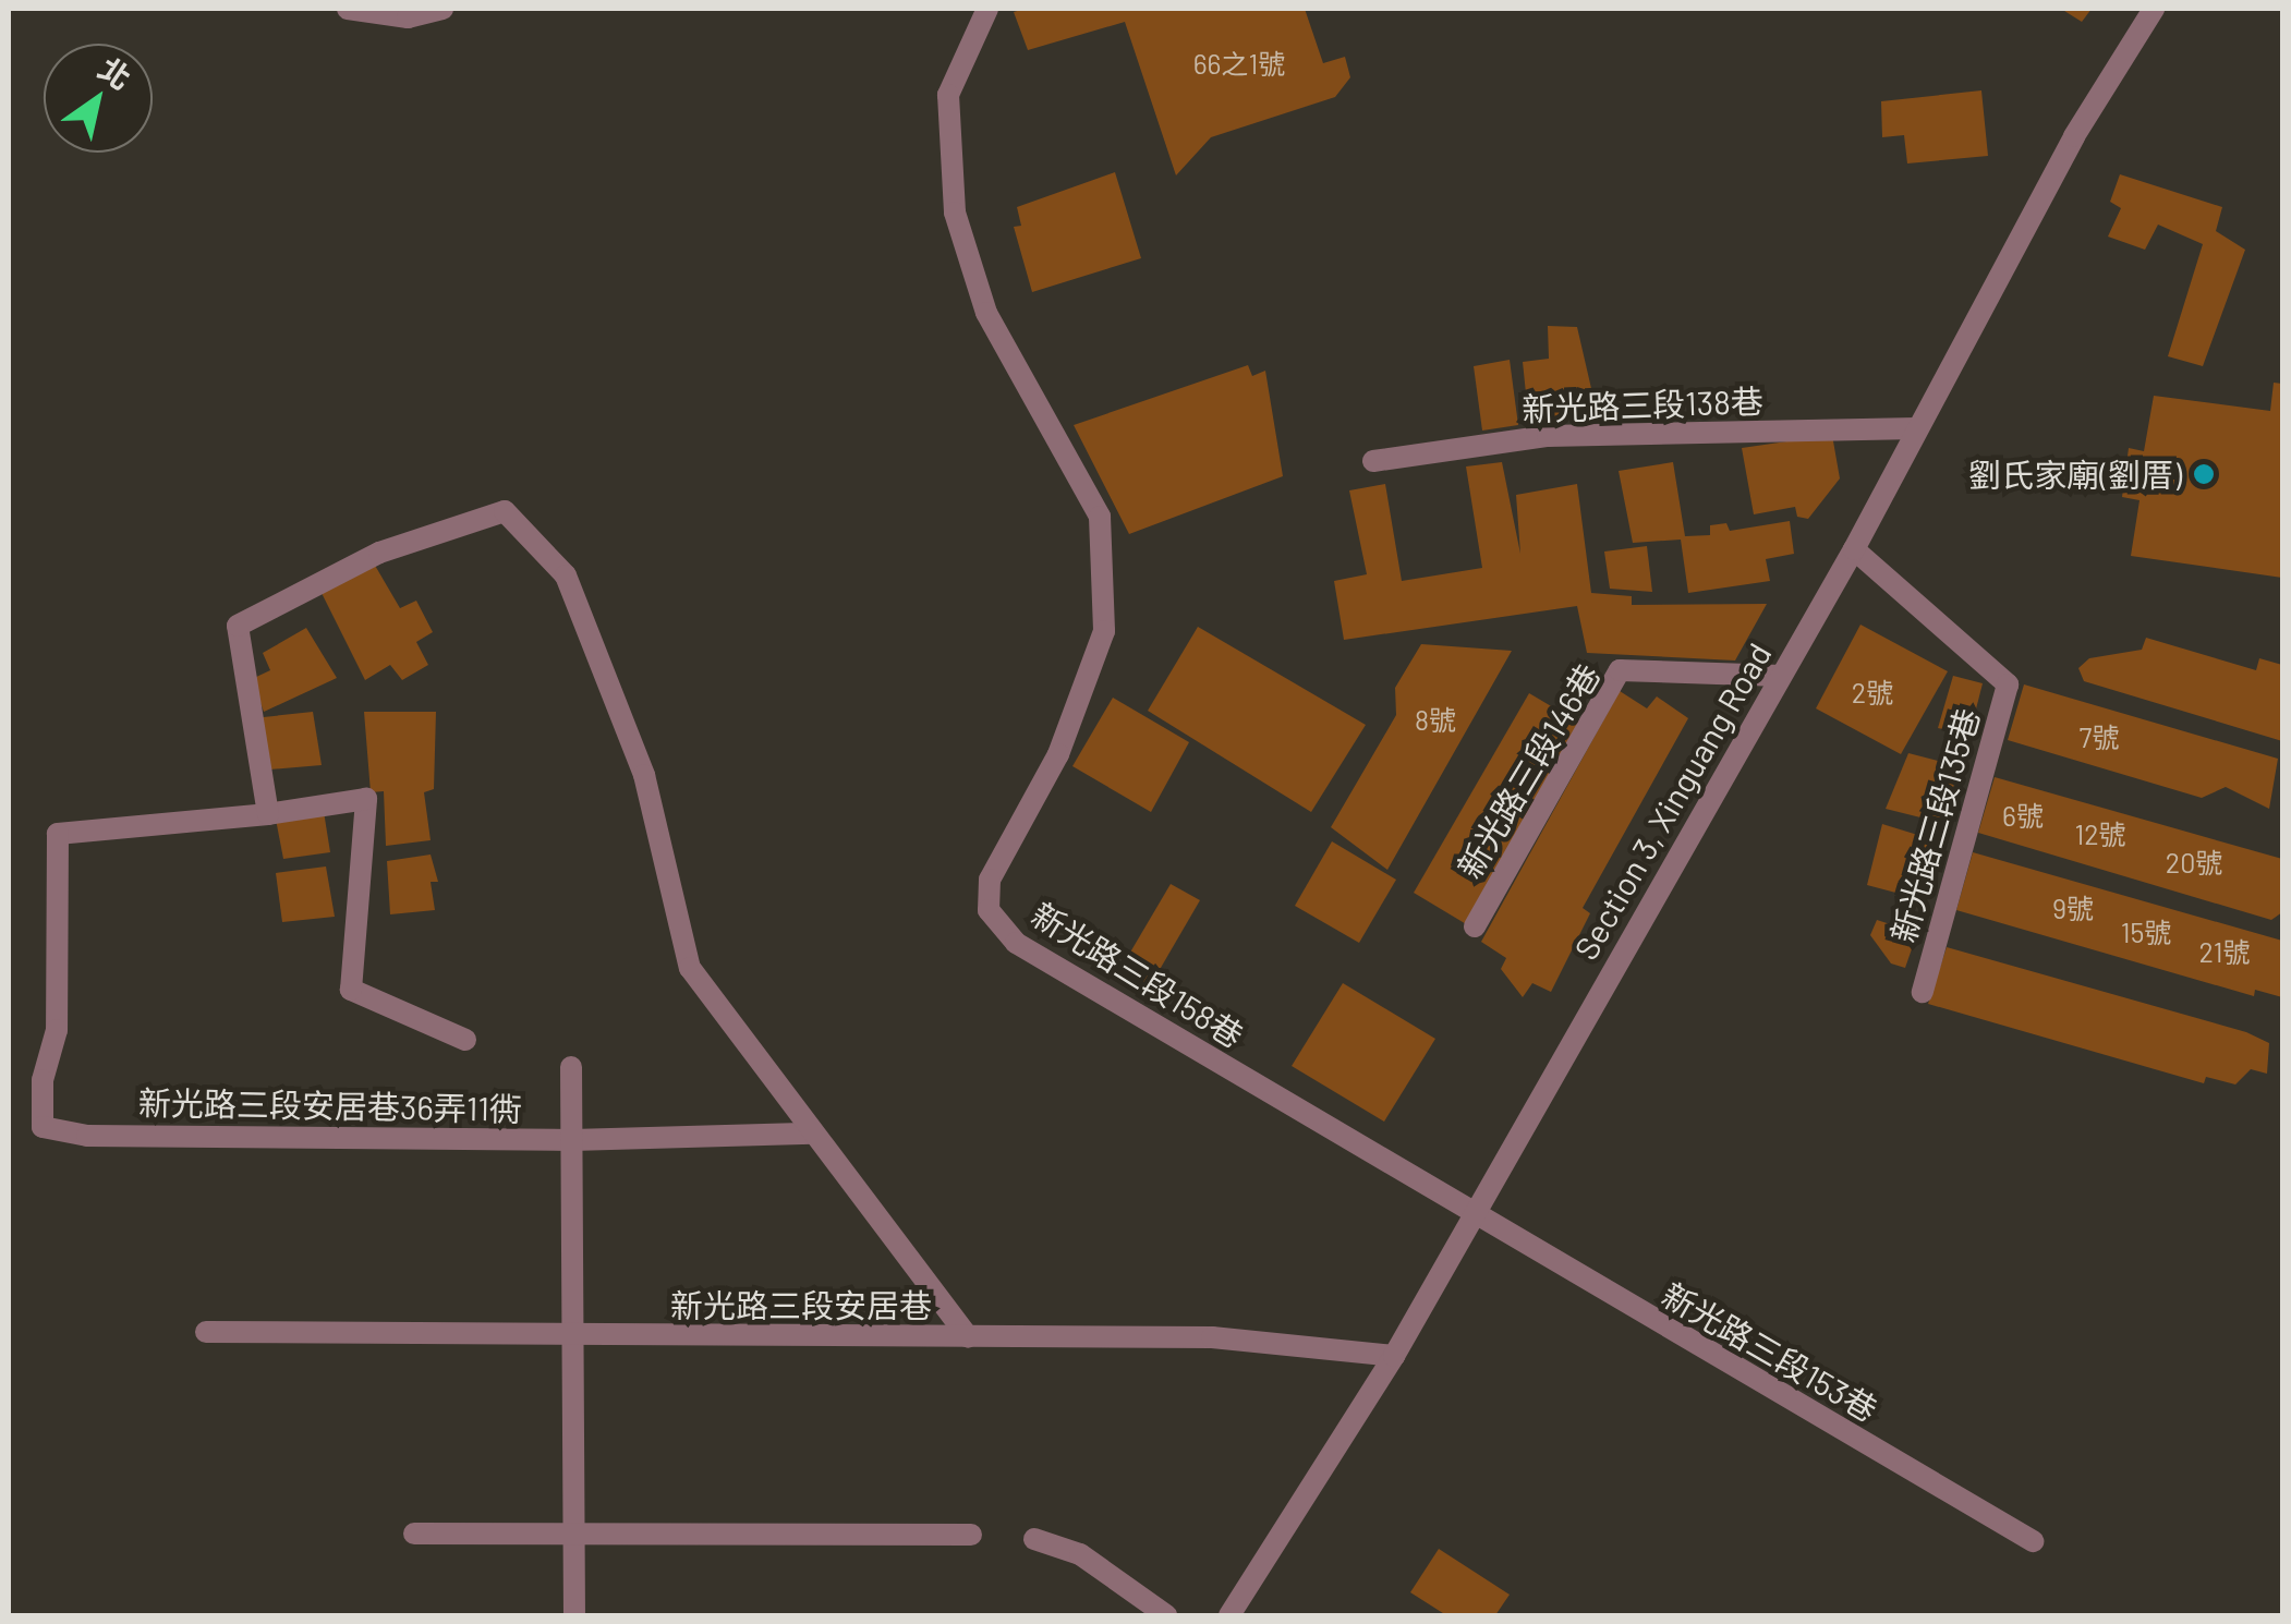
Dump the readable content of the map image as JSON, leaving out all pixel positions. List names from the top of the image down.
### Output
{
  "streets": {
    "street": [
      "新光路三段138巷",
      "新光路三段146巷",
      "Section 3, Xinguang Road",
      "新光路三段135巷",
      "新光路三段158巷",
      "新光路三段安居巷36弄11衖",
      "新光路三段安居巷",
      "新光路三段153巷"
    ]
  },
  "crossings": [
    ["新光路三段138巷", "Section 3, Xinguang Road"],
    ["新光路三段146巷", "Section 3, Xinguang Road"],
    ["Section 3, Xinguang Road", "新光路三段135巷"],
    ["Section 3, Xinguang Road", "新光路三段158巷"],
    ["Section 3, Xinguang Road", "新光路三段安居巷"],
    ["Section 3, Xinguang Road", "新光路三段153巷"],
    ["新光路三段158巷", "新光路三段153巷"]
  ],
  "places": ["劉氏家廟(劉厝)"],
  "house_numbers": [
    "66之1號",
    "2號",
    "8號",
    "7號",
    "6號",
    "12號",
    "20號",
    "9號",
    "15號",
    "21號"
  ],
  "north": "top right"
}
